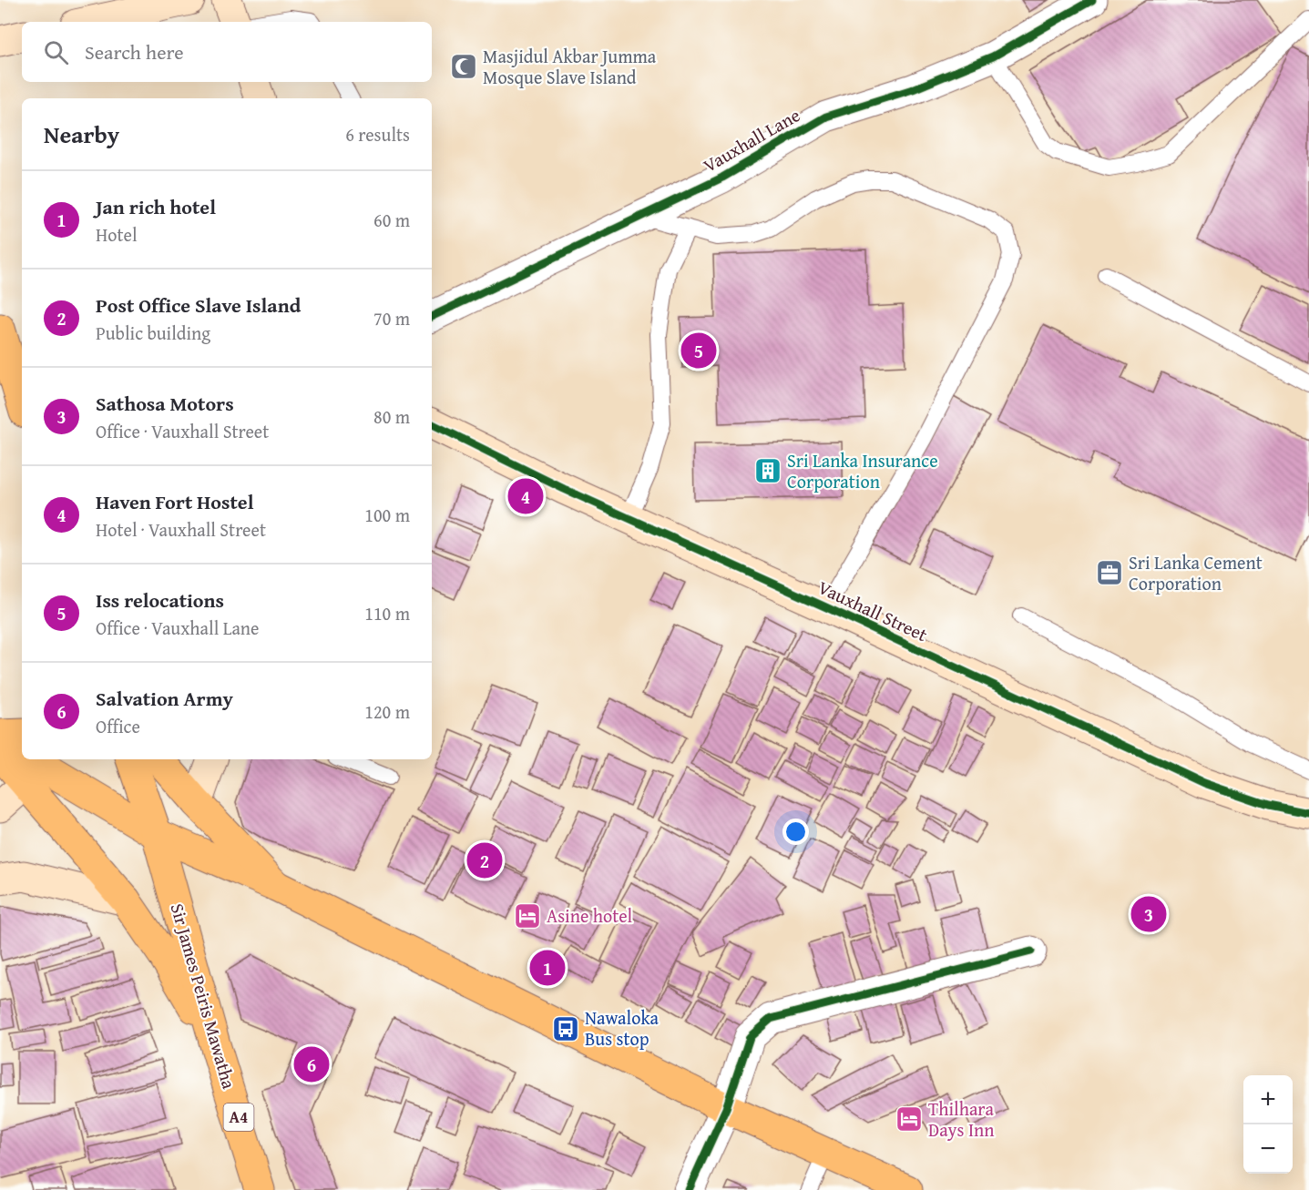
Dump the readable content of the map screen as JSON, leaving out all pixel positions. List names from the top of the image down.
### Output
{
  "streets": {
    "main road": ["Sir James Peiris Mawatha", "A4"],
    "street": ["Vauxhall Lane", "Vauxhall Street"]
  },
  "crossings": [
    ["Sir James Peiris Mawatha", "A4"]
  ],
  "places": {
    "mosque": ["Masjidul Akbar Jumma Mosque Slave Island"],
    "building": ["Sri Lanka Insurance Corporation"],
    "office": ["Sri Lanka Cement Corporation"],
    "hotel": ["Asine hotel", "Thilhara Days Inn"],
    "bus stop": ["Nawaloka Bus stop"]
  },
  "page": {
    "search": "Search here",
    "heading": ["Nearby", "6 results"],
    "list": [
      {
        "mark": "1",
        "name": "Jan rich hotel",
        "note": "Hotel",
        "value": "60 m"
      },
      {
        "mark": "2",
        "name": "Post Office Slave Island",
        "note": "Public building",
        "value": "70 m"
      },
      {
        "mark": "3",
        "name": "Sathosa Motors",
        "note": "Office · Vauxhall Street",
        "value": "80 m"
      },
      {
        "mark": "4",
        "name": "Haven Fort Hostel",
        "note": "Hotel · Vauxhall Street",
        "value": "100 m"
      },
      {
        "mark": "5",
        "name": "Iss relocations",
        "note": "Office · Vauxhall Lane",
        "value": "110 m"
      },
      {
        "mark": "6",
        "name": "Salvation Army",
        "note": "Office",
        "value": "120 m"
      }
    ],
    "pins": [
      "5",
      "4",
      "2",
      "3",
      "1",
      "6"
    ],
    "map_buttons": ["+", "−"]
  }
}
